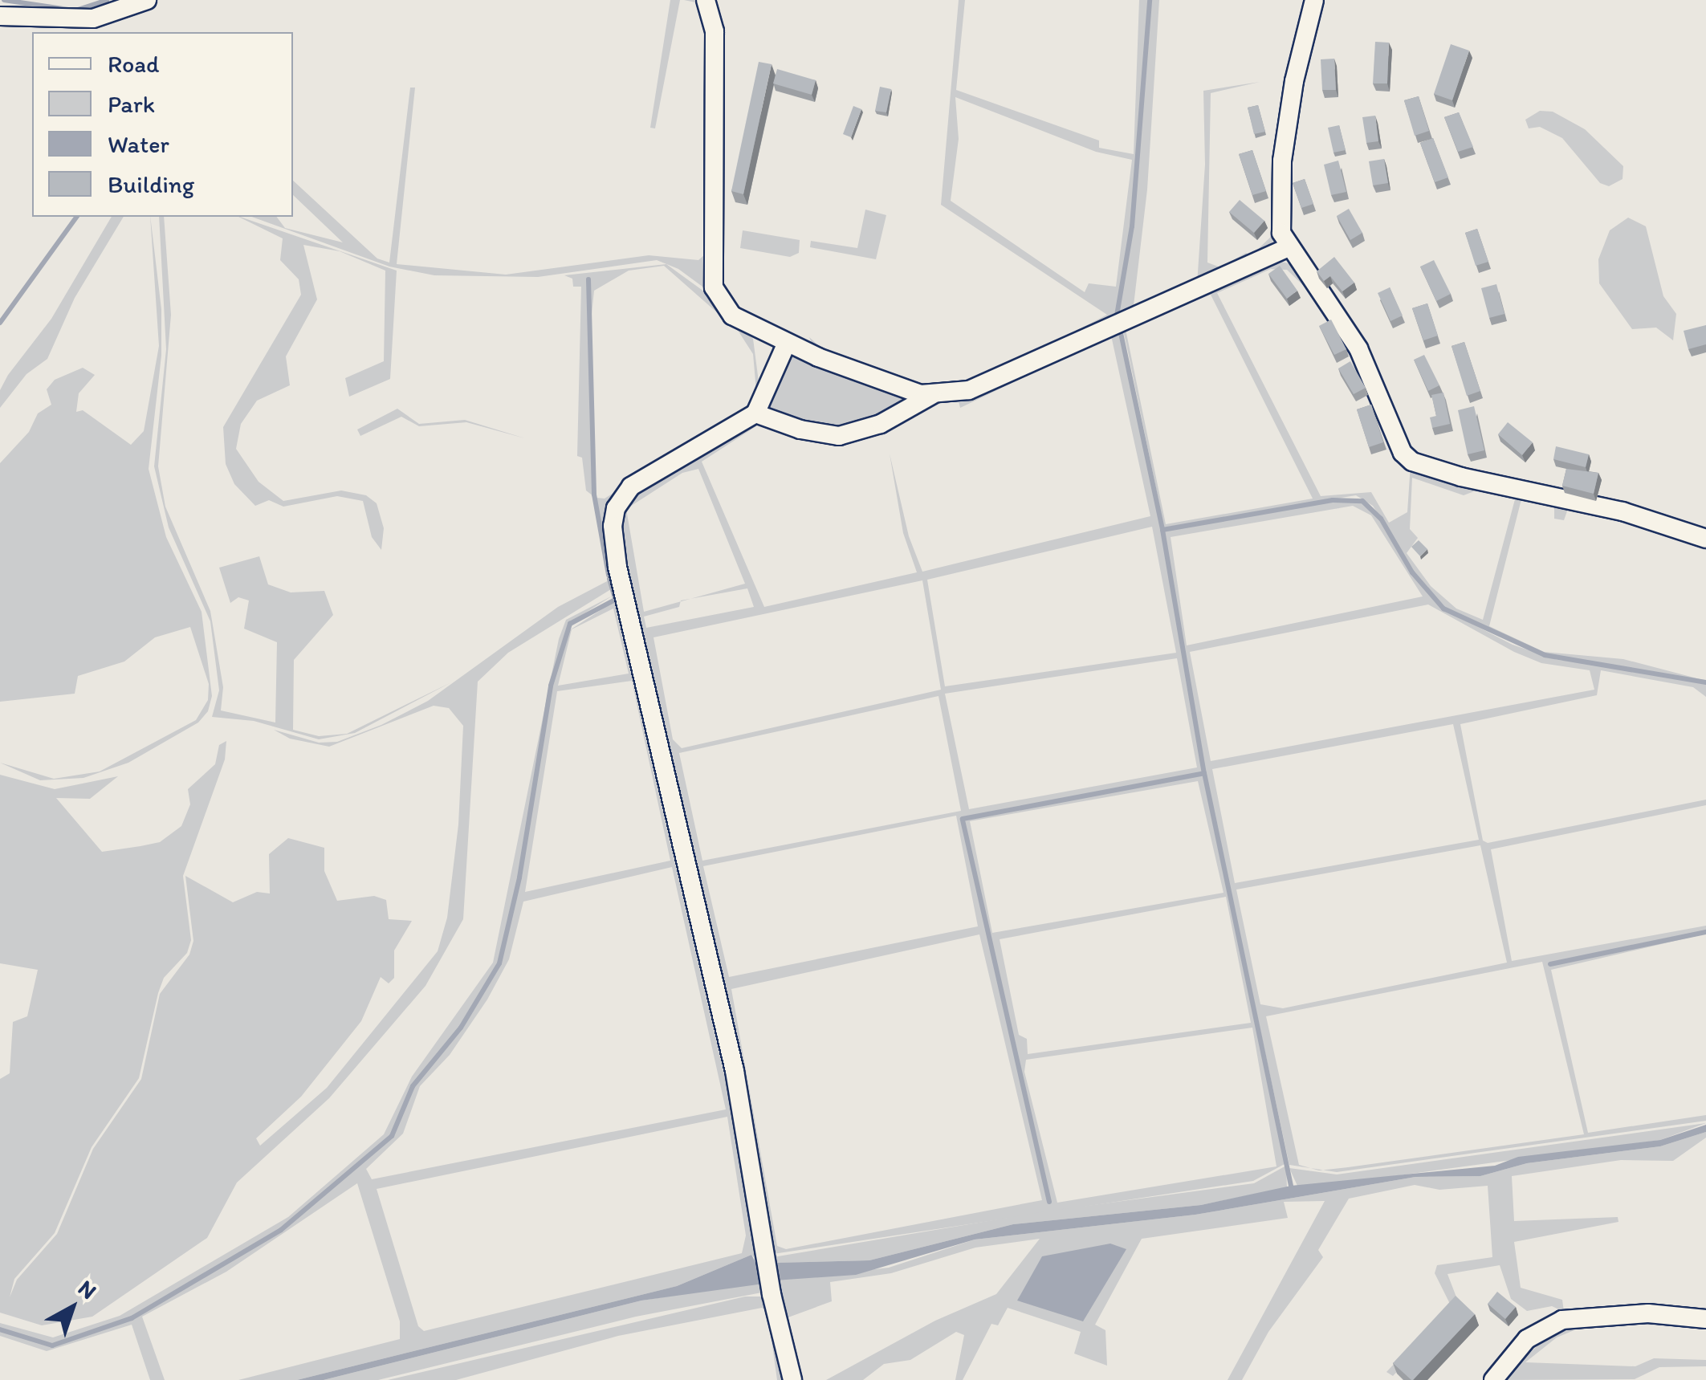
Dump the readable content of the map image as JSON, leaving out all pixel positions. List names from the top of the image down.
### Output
{
  "legend": [
    "Road",
    "Park",
    "Water",
    "Building"
  ],
  "north": "top right"
}
